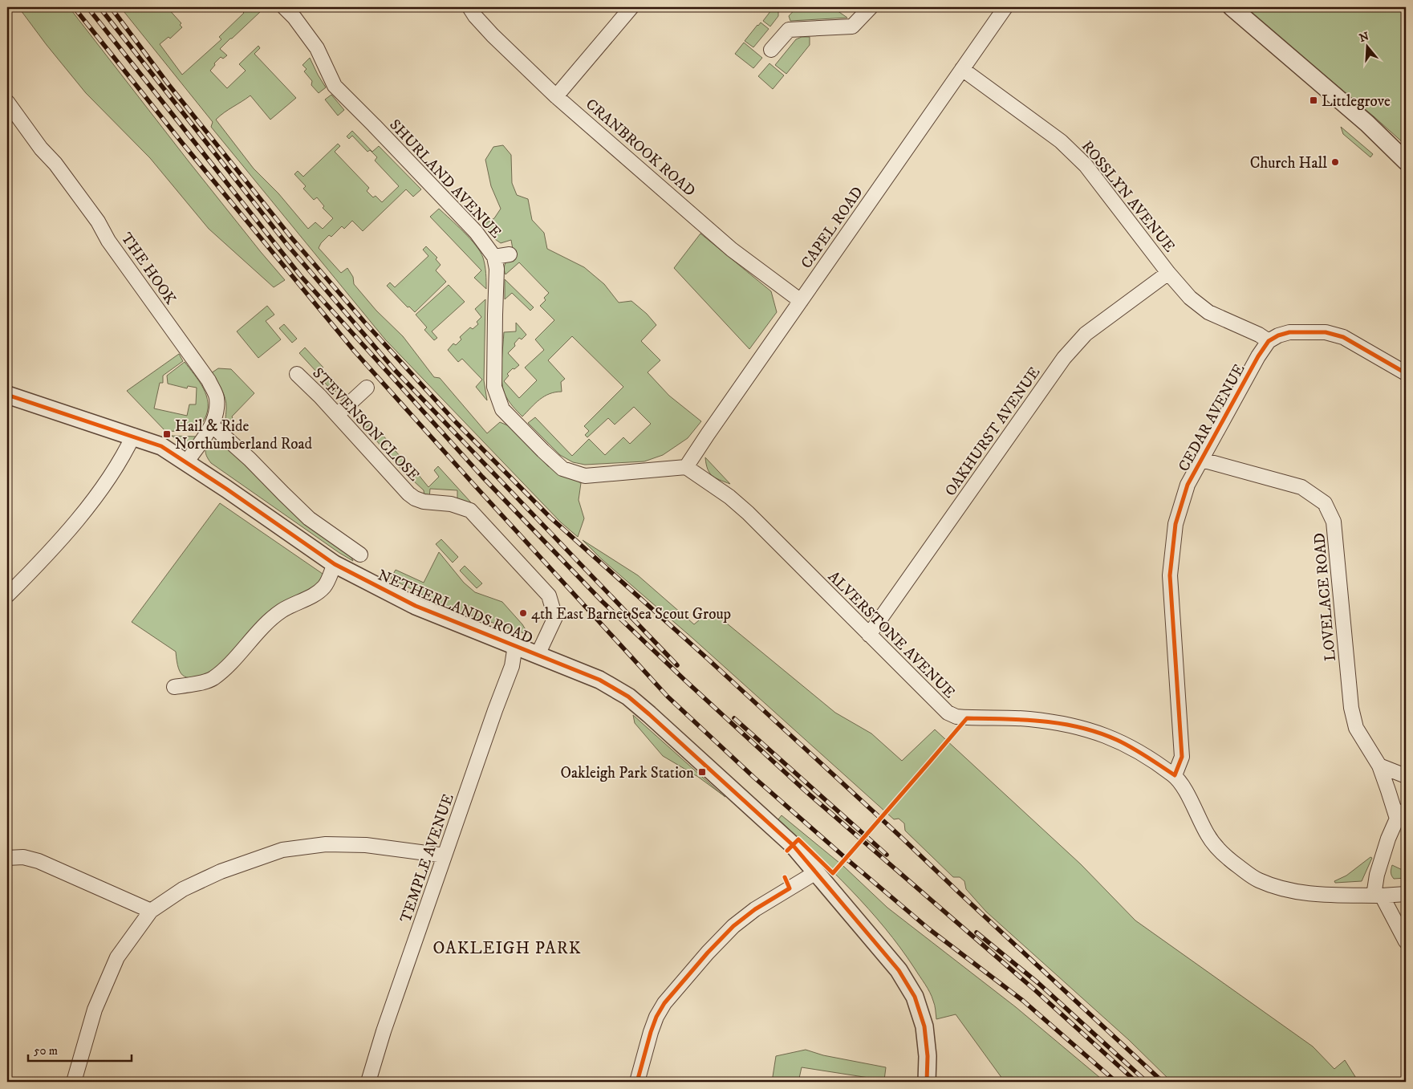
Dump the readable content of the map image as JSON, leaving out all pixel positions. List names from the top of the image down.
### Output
{
  "streets": {
    "street": [
      "CRANBROOK ROAD",
      "SHURLAND AVENUE",
      "ROSSLYN AVENUE",
      "CAPEL ROAD",
      "THE HOOK",
      "CEDAR AVENUE",
      "STEVENSON CLOSE",
      "OAKHURST AVENUE",
      "LOVELACE ROAD",
      "NETHERLANDS ROAD",
      "ALVERSTONE AVENUE",
      "TEMPLE AVENUE"
    ]
  },
  "crossings": [
    ["CRANBROOK ROAD", "CAPEL ROAD"],
    ["SHURLAND AVENUE", "CAPEL ROAD"],
    ["SHURLAND AVENUE", "ALVERSTONE AVENUE"],
    ["ROSSLYN AVENUE", "CAPEL ROAD"],
    ["ROSSLYN AVENUE", "CEDAR AVENUE"],
    ["ROSSLYN AVENUE", "OAKHURST AVENUE"],
    ["CAPEL ROAD", "ALVERSTONE AVENUE"],
    ["THE HOOK", "NETHERLANDS ROAD"],
    ["CEDAR AVENUE", "LOVELACE ROAD"],
    ["CEDAR AVENUE", "ALVERSTONE AVENUE"],
    ["STEVENSON CLOSE", "NETHERLANDS ROAD"],
    ["OAKHURST AVENUE", "ALVERSTONE AVENUE"],
    ["NETHERLANDS ROAD", "TEMPLE AVENUE"]
  ],
  "districts": ["OAKLEIGH PARK"],
  "places": {
    "transit": ["Littlegrove", "Hail & Ride Northumberland Road", "Oakleigh Park Station"],
    "other": ["Church Hall", "4th East Barnet Sea Scout Group"]
  },
  "scale_bar": "50 m",
  "north": "top"
}
